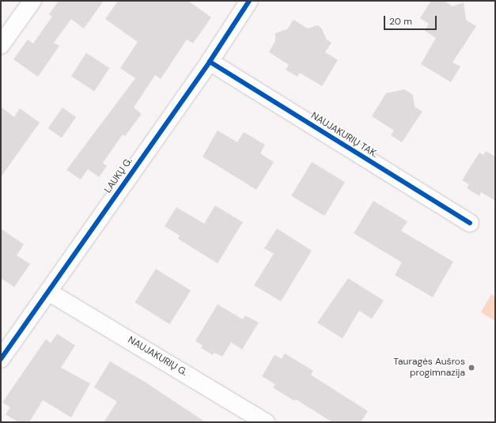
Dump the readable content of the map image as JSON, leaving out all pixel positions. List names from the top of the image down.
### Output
{
  "streets": {
    "street": ["NAUJAKURIŲ TAK.", "LAUKŲ G.", "NAUJAKURIŲ G."]
  },
  "crossings": [
    ["NAUJAKURIŲ TAK.", "LAUKŲ G."],
    ["LAUKŲ G.", "NAUJAKURIŲ G."]
  ],
  "places": ["Tauragės Aušros progimnazija"],
  "scale_bar": "20 m"
}
